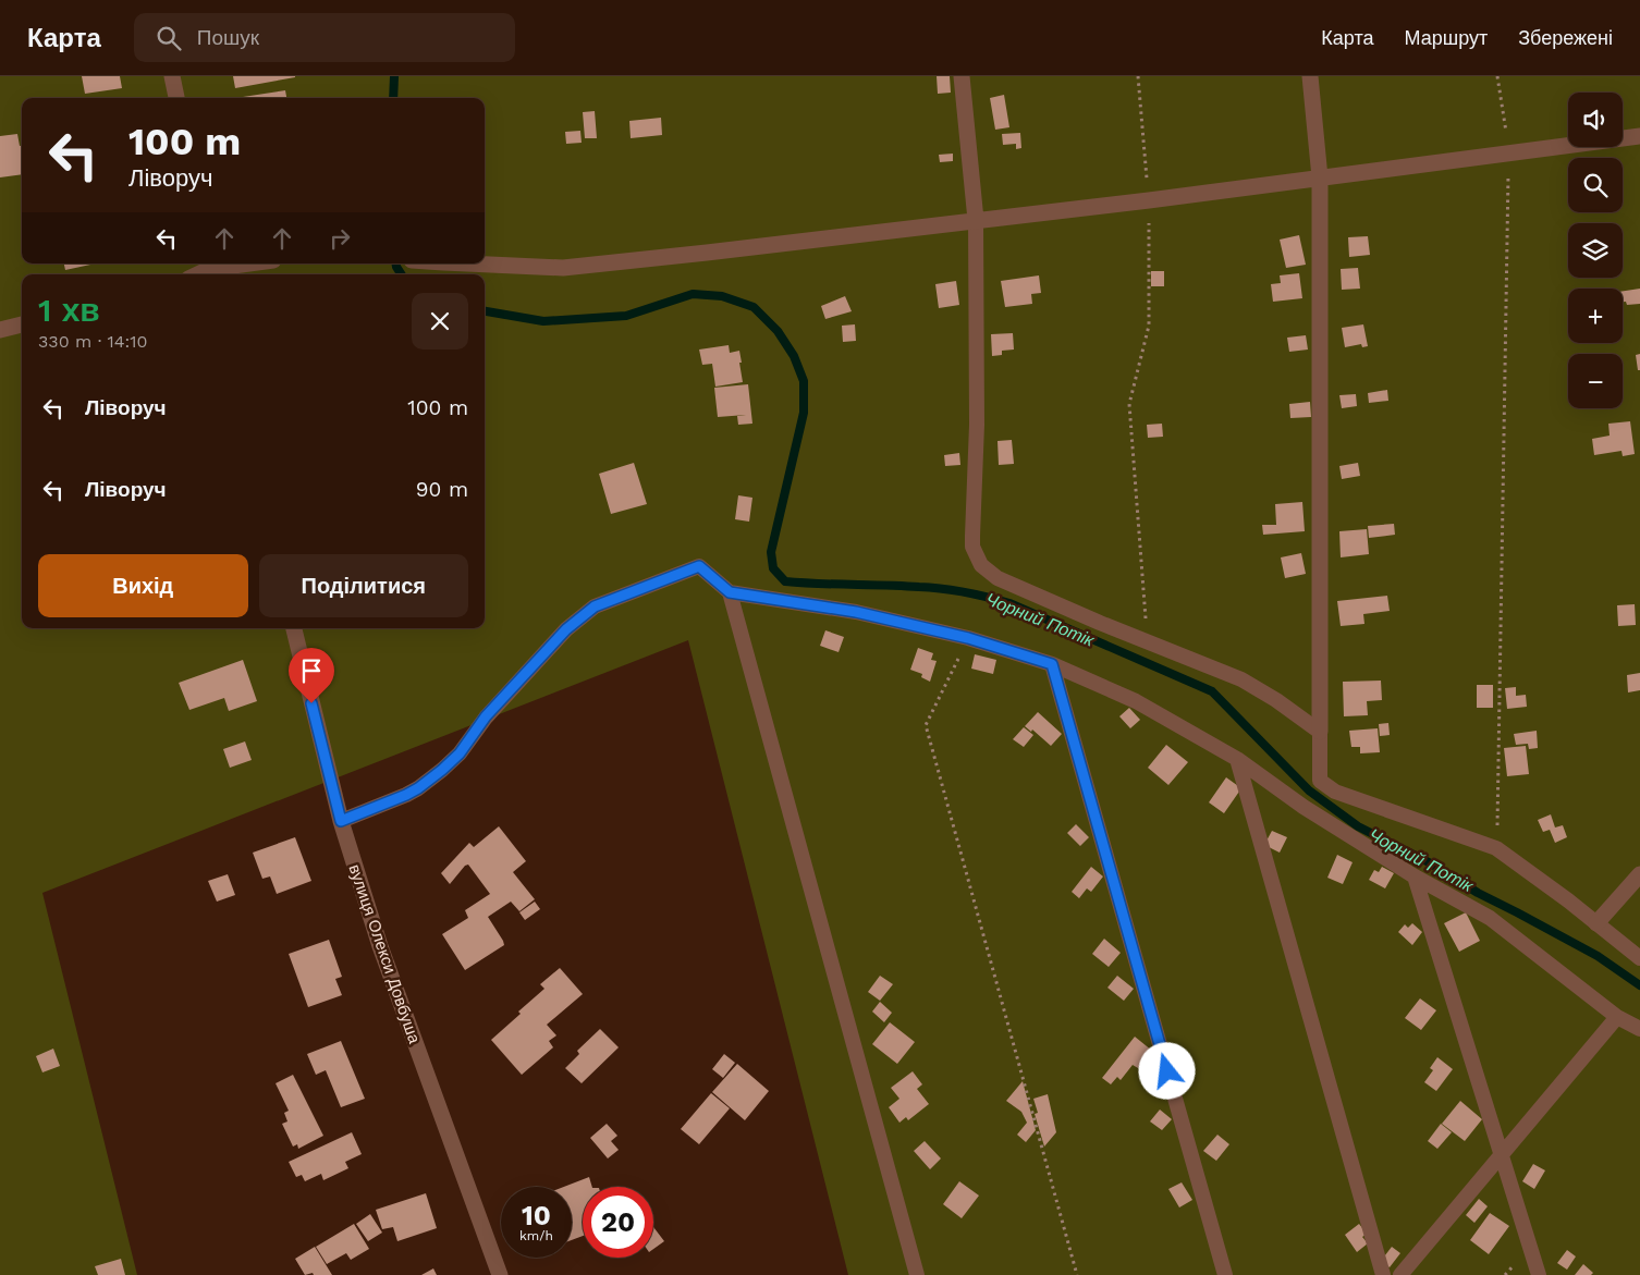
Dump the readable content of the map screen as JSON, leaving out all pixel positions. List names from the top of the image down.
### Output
{
  "streets": {
    "street": ["вулиця Олекси Довбуша"]
  },
  "water": ["Чорний Потік"],
  "page": {
    "header": "Карта",
    "search": "Пошук",
    "nav": ["Карта", "Маршрут", "Збережені"],
    "map_buttons": ["+", "−"],
    "turn": ["100 m", "Ліворуч"],
    "heading": ["1 хв", "330 m · 14:10"],
    "list": [
      {
        "name": "Ліворуч",
        "value": "100 m"
      },
      {
        "name": "Ліворуч",
        "value": "90 m"
      }
    ],
    "buttons": ["Вихід", "Поділитися"],
    "speed": "10 km/h",
    "limit": "20"
  }
}
